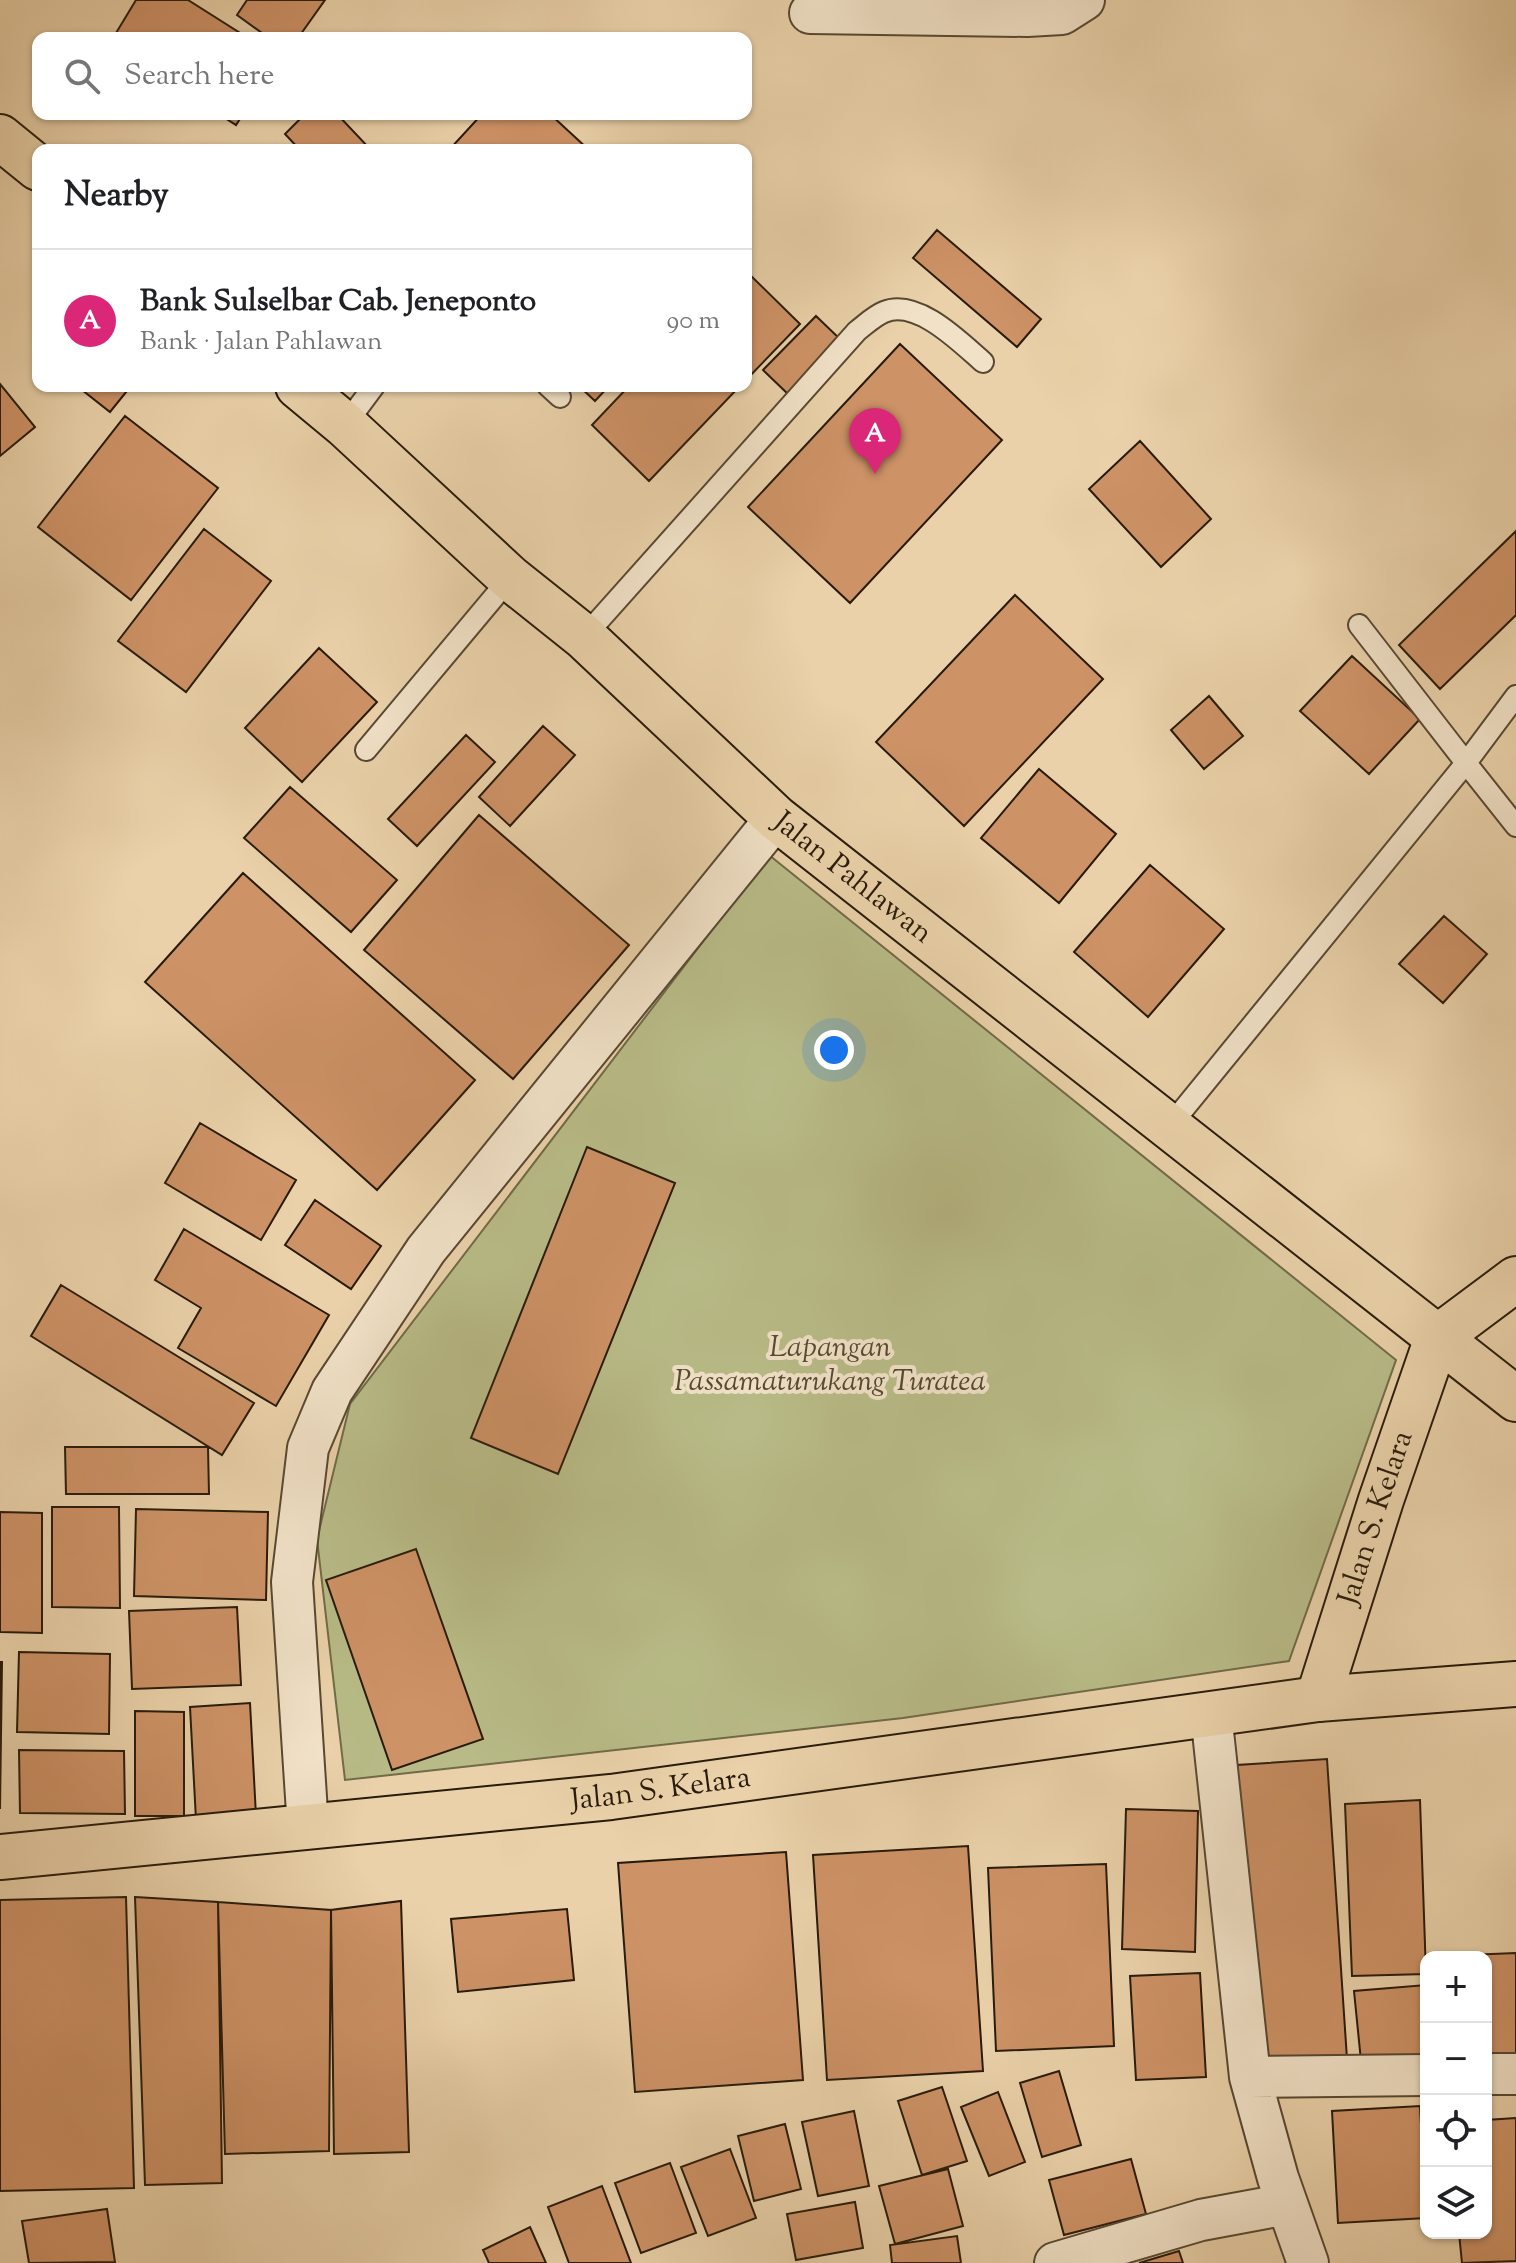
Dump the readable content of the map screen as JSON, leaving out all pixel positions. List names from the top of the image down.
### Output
{
  "streets": {
    "main road": ["Jalan Pahlawan", "Jalan S. Kelara"]
  },
  "crossings": [
    ["Jalan Pahlawan", "Jalan S. Kelara"]
  ],
  "parks": ["Lapangan Passamaturukang Turatea"],
  "page": {
    "search": "Search here",
    "heading": "Nearby",
    "list": [
      {
        "mark": "A",
        "name": "Bank Sulselbar Cab. Jeneponto",
        "note": "Bank · Jalan Pahlawan",
        "value": "90 m"
      }
    ],
    "pins": "A",
    "map_buttons": ["+", "−"]
  }
}
